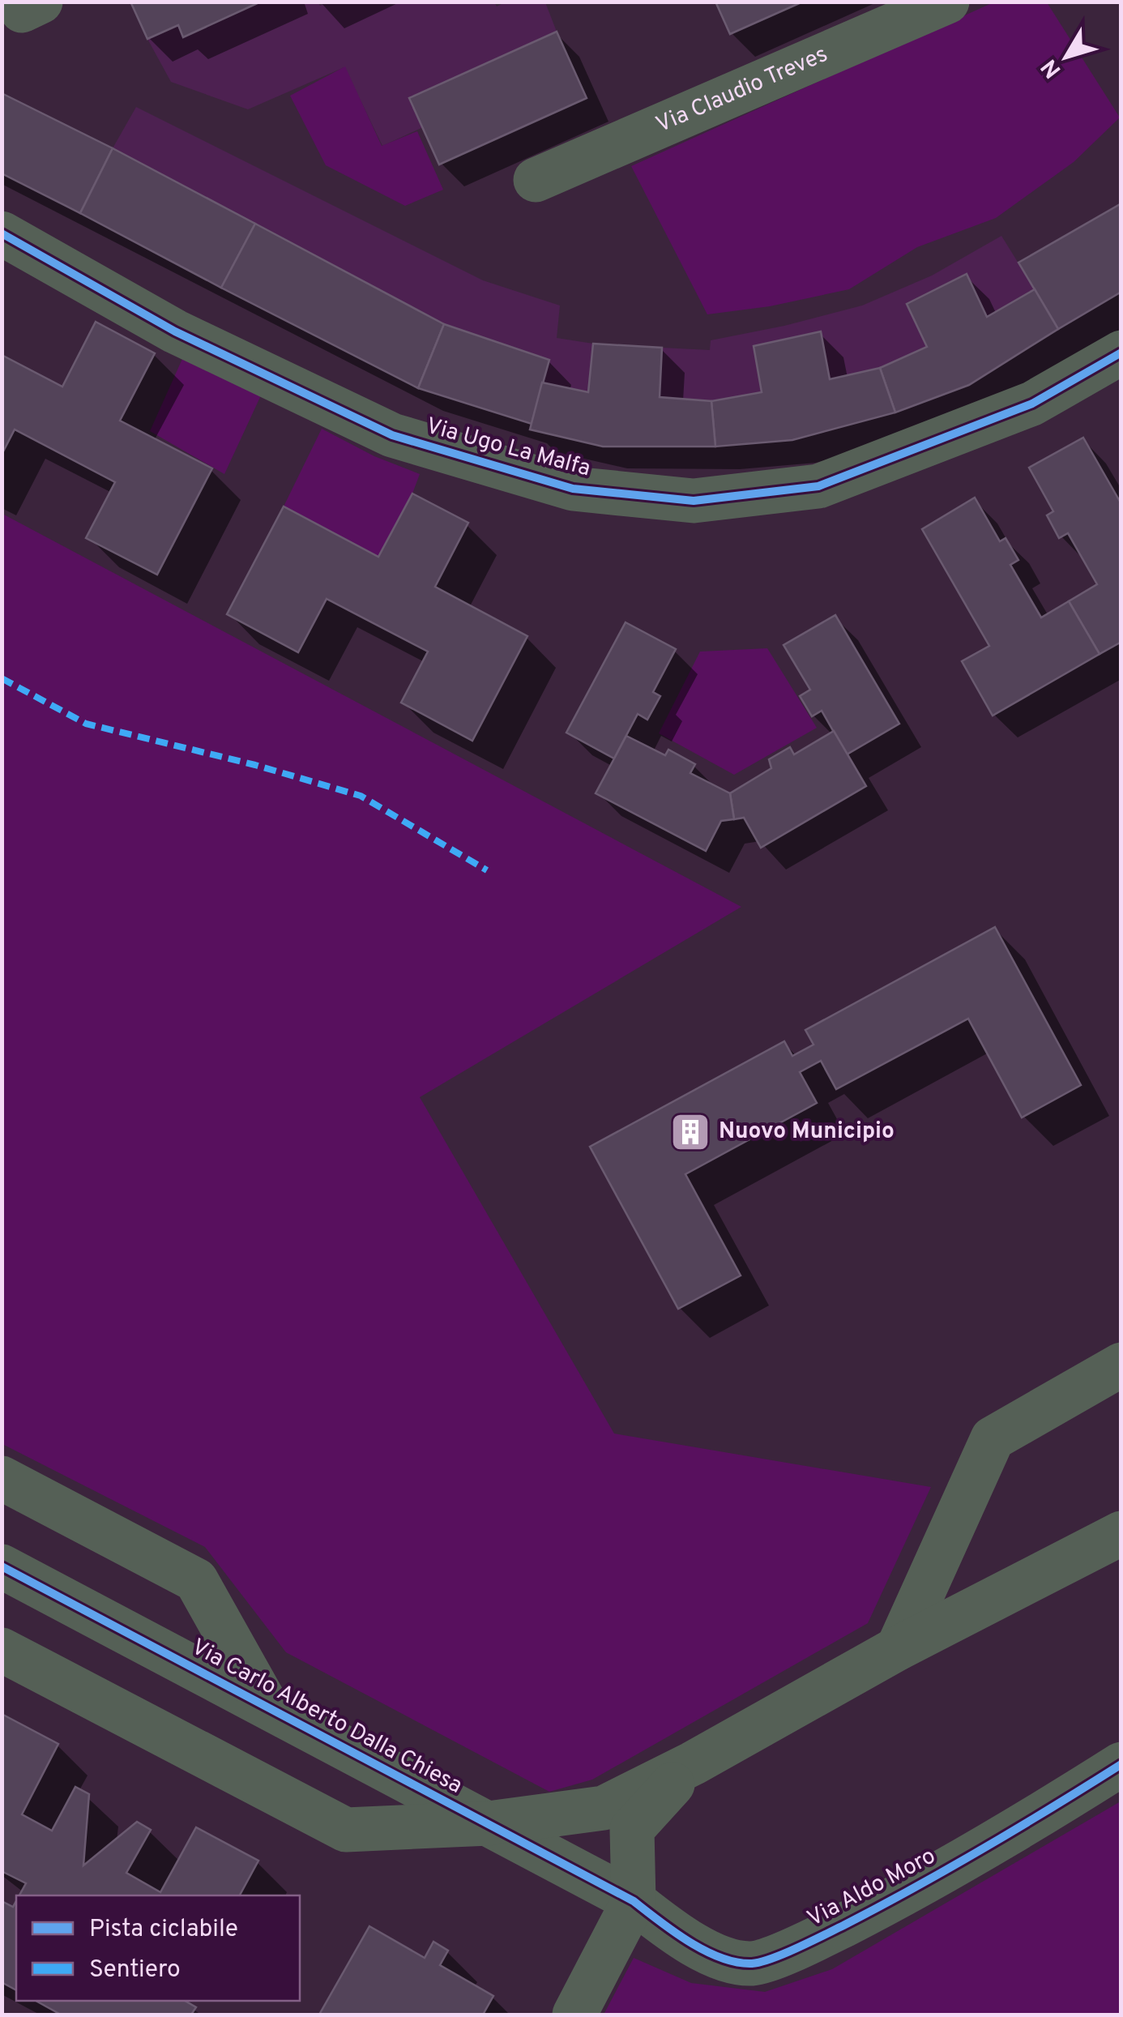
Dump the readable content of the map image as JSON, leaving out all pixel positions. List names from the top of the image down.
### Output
{
  "streets": {
    "street": [
      "Via Claudio Treves",
      "Via Ugo La Malfa",
      "Via Carlo Alberto Dalla Chiesa",
      "Via Aldo Moro"
    ]
  },
  "crossings": [
    ["Via Carlo Alberto Dalla Chiesa", "Via Aldo Moro"]
  ],
  "places": {
    "building": ["Nuovo Municipio"]
  },
  "legend": ["Pista ciclabile", "Sentiero"],
  "north": "bottom left"
}
